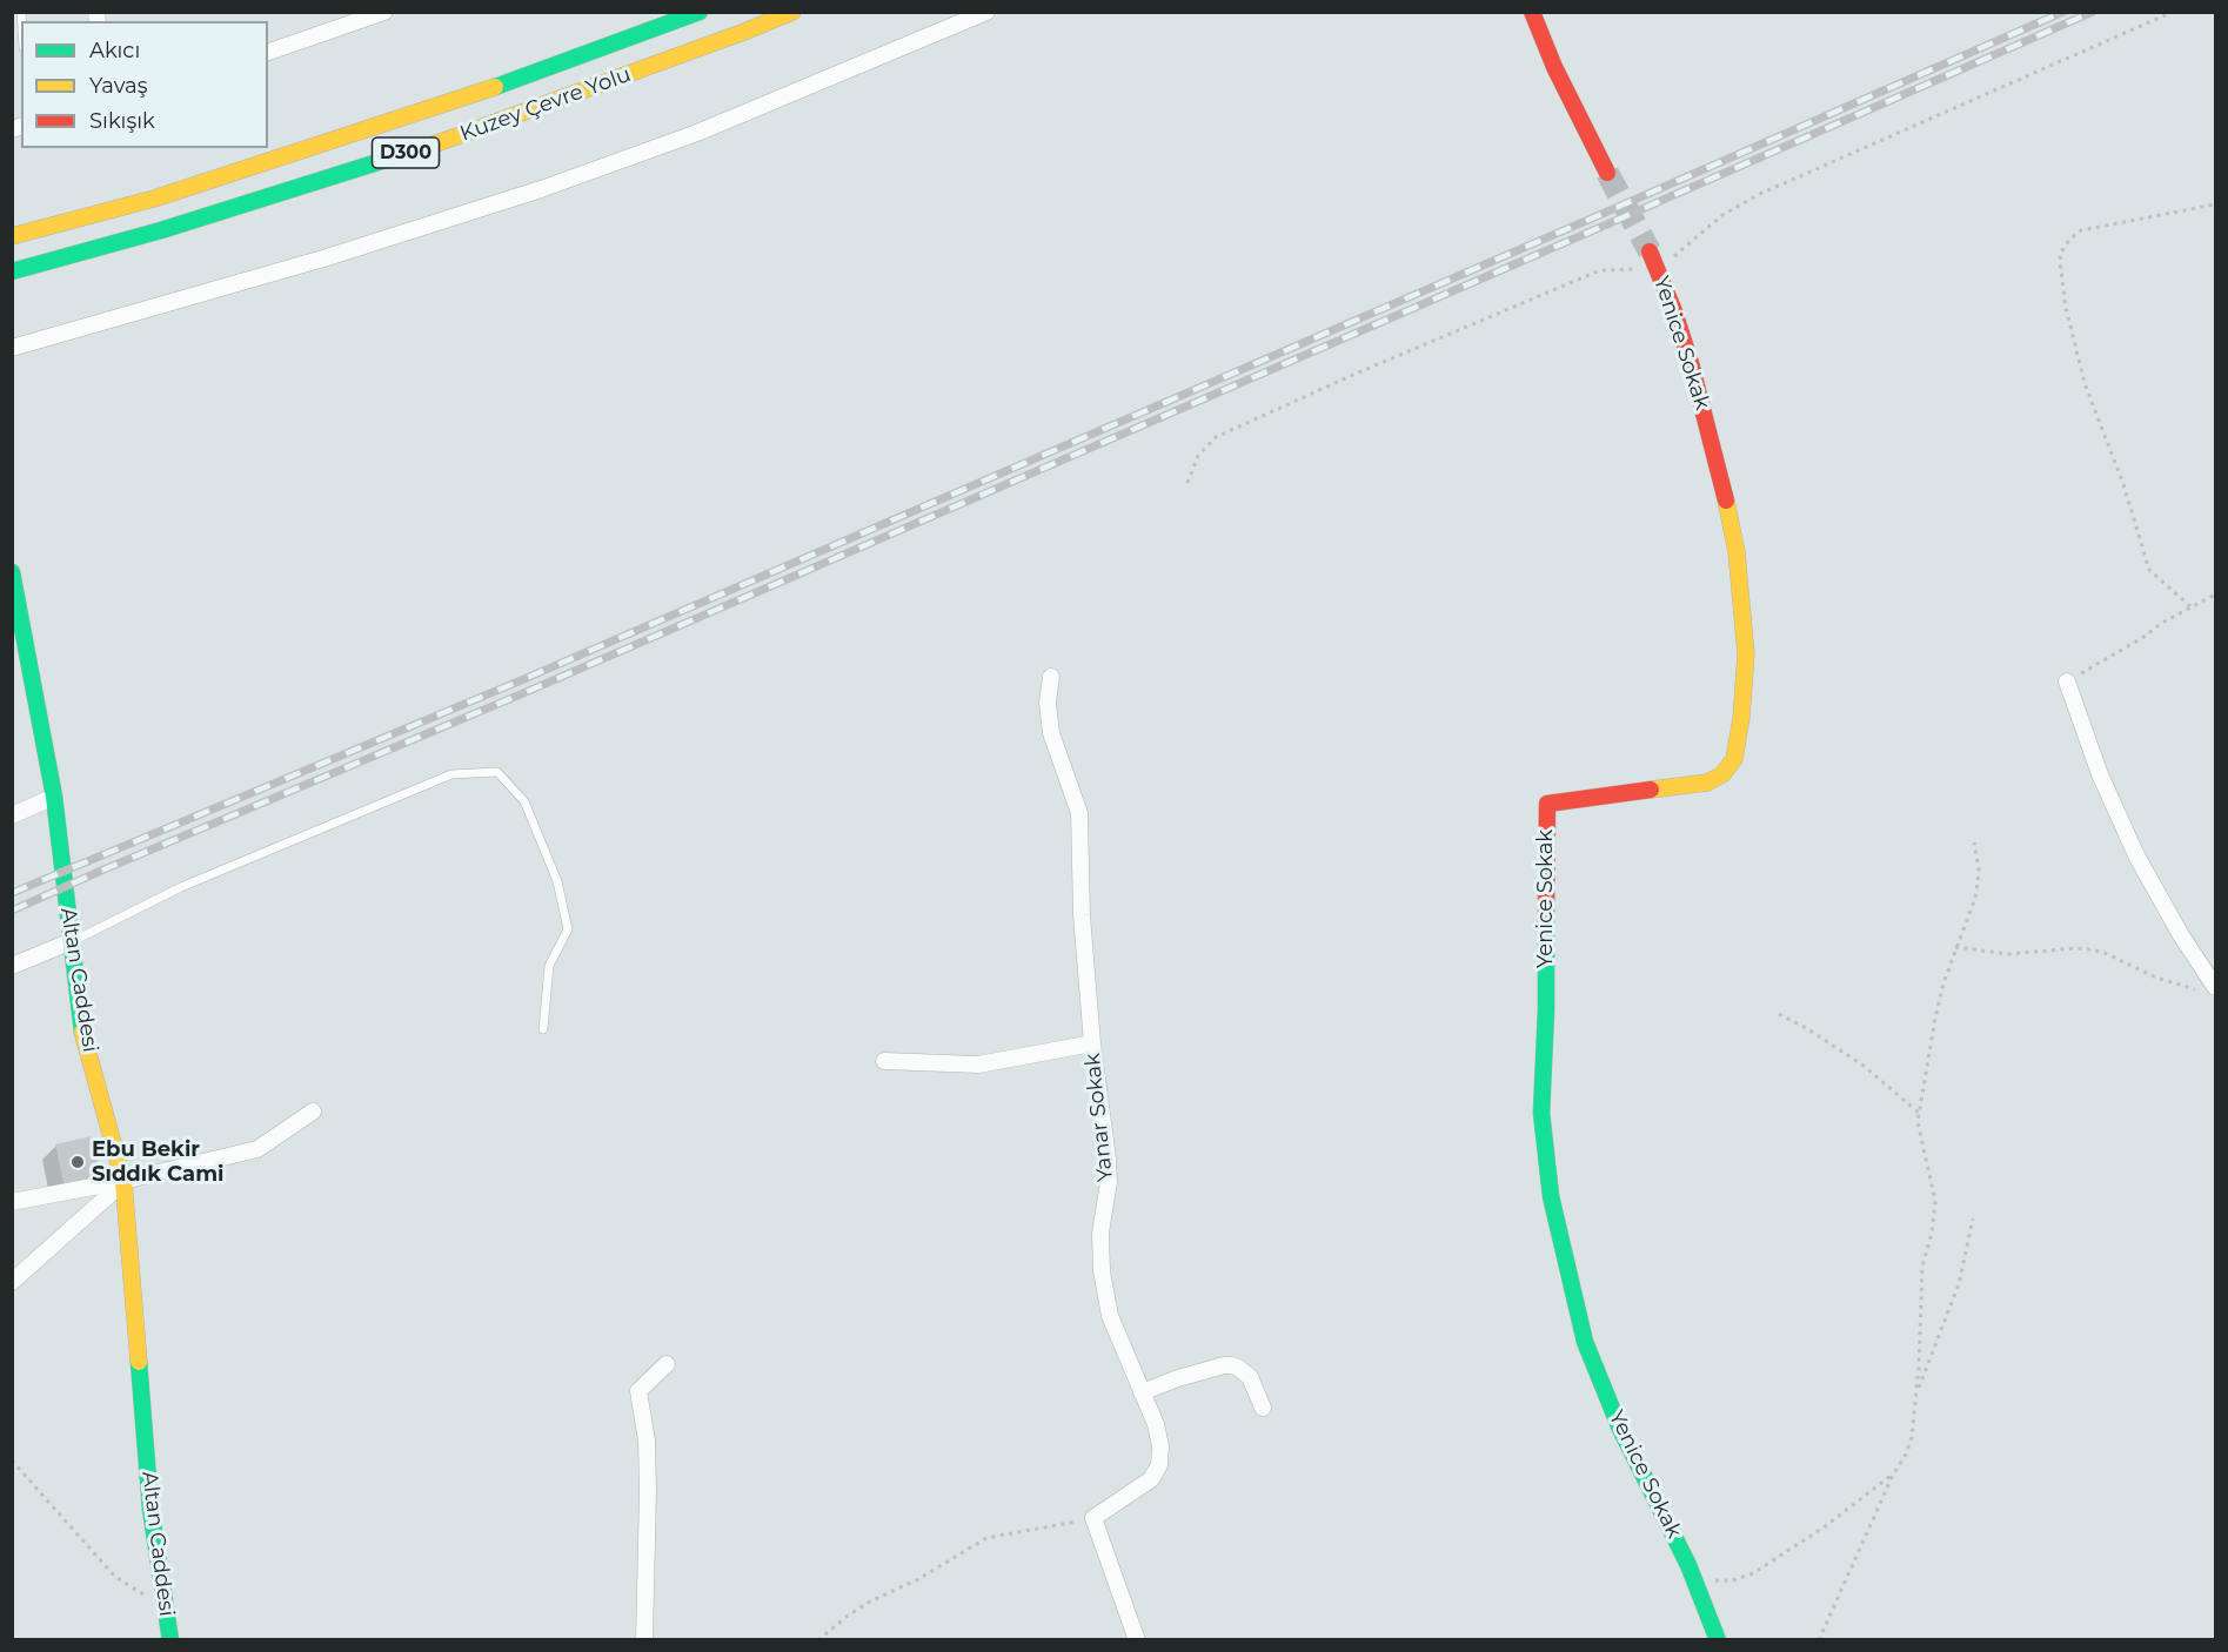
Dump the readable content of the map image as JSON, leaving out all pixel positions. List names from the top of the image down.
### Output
{
  "streets": {
    "main road": [
      "Kuzey Çevre Yolu",
      "D300",
      "Yenice Sokak",
      "Altan Caddesi"
    ],
    "street": ["Yanar Sokak"]
  },
  "places": ["Ebu Bekir Sıddık Cami"],
  "legend": ["Akıcı", "Yavaş", "Sıkışık"]
}
